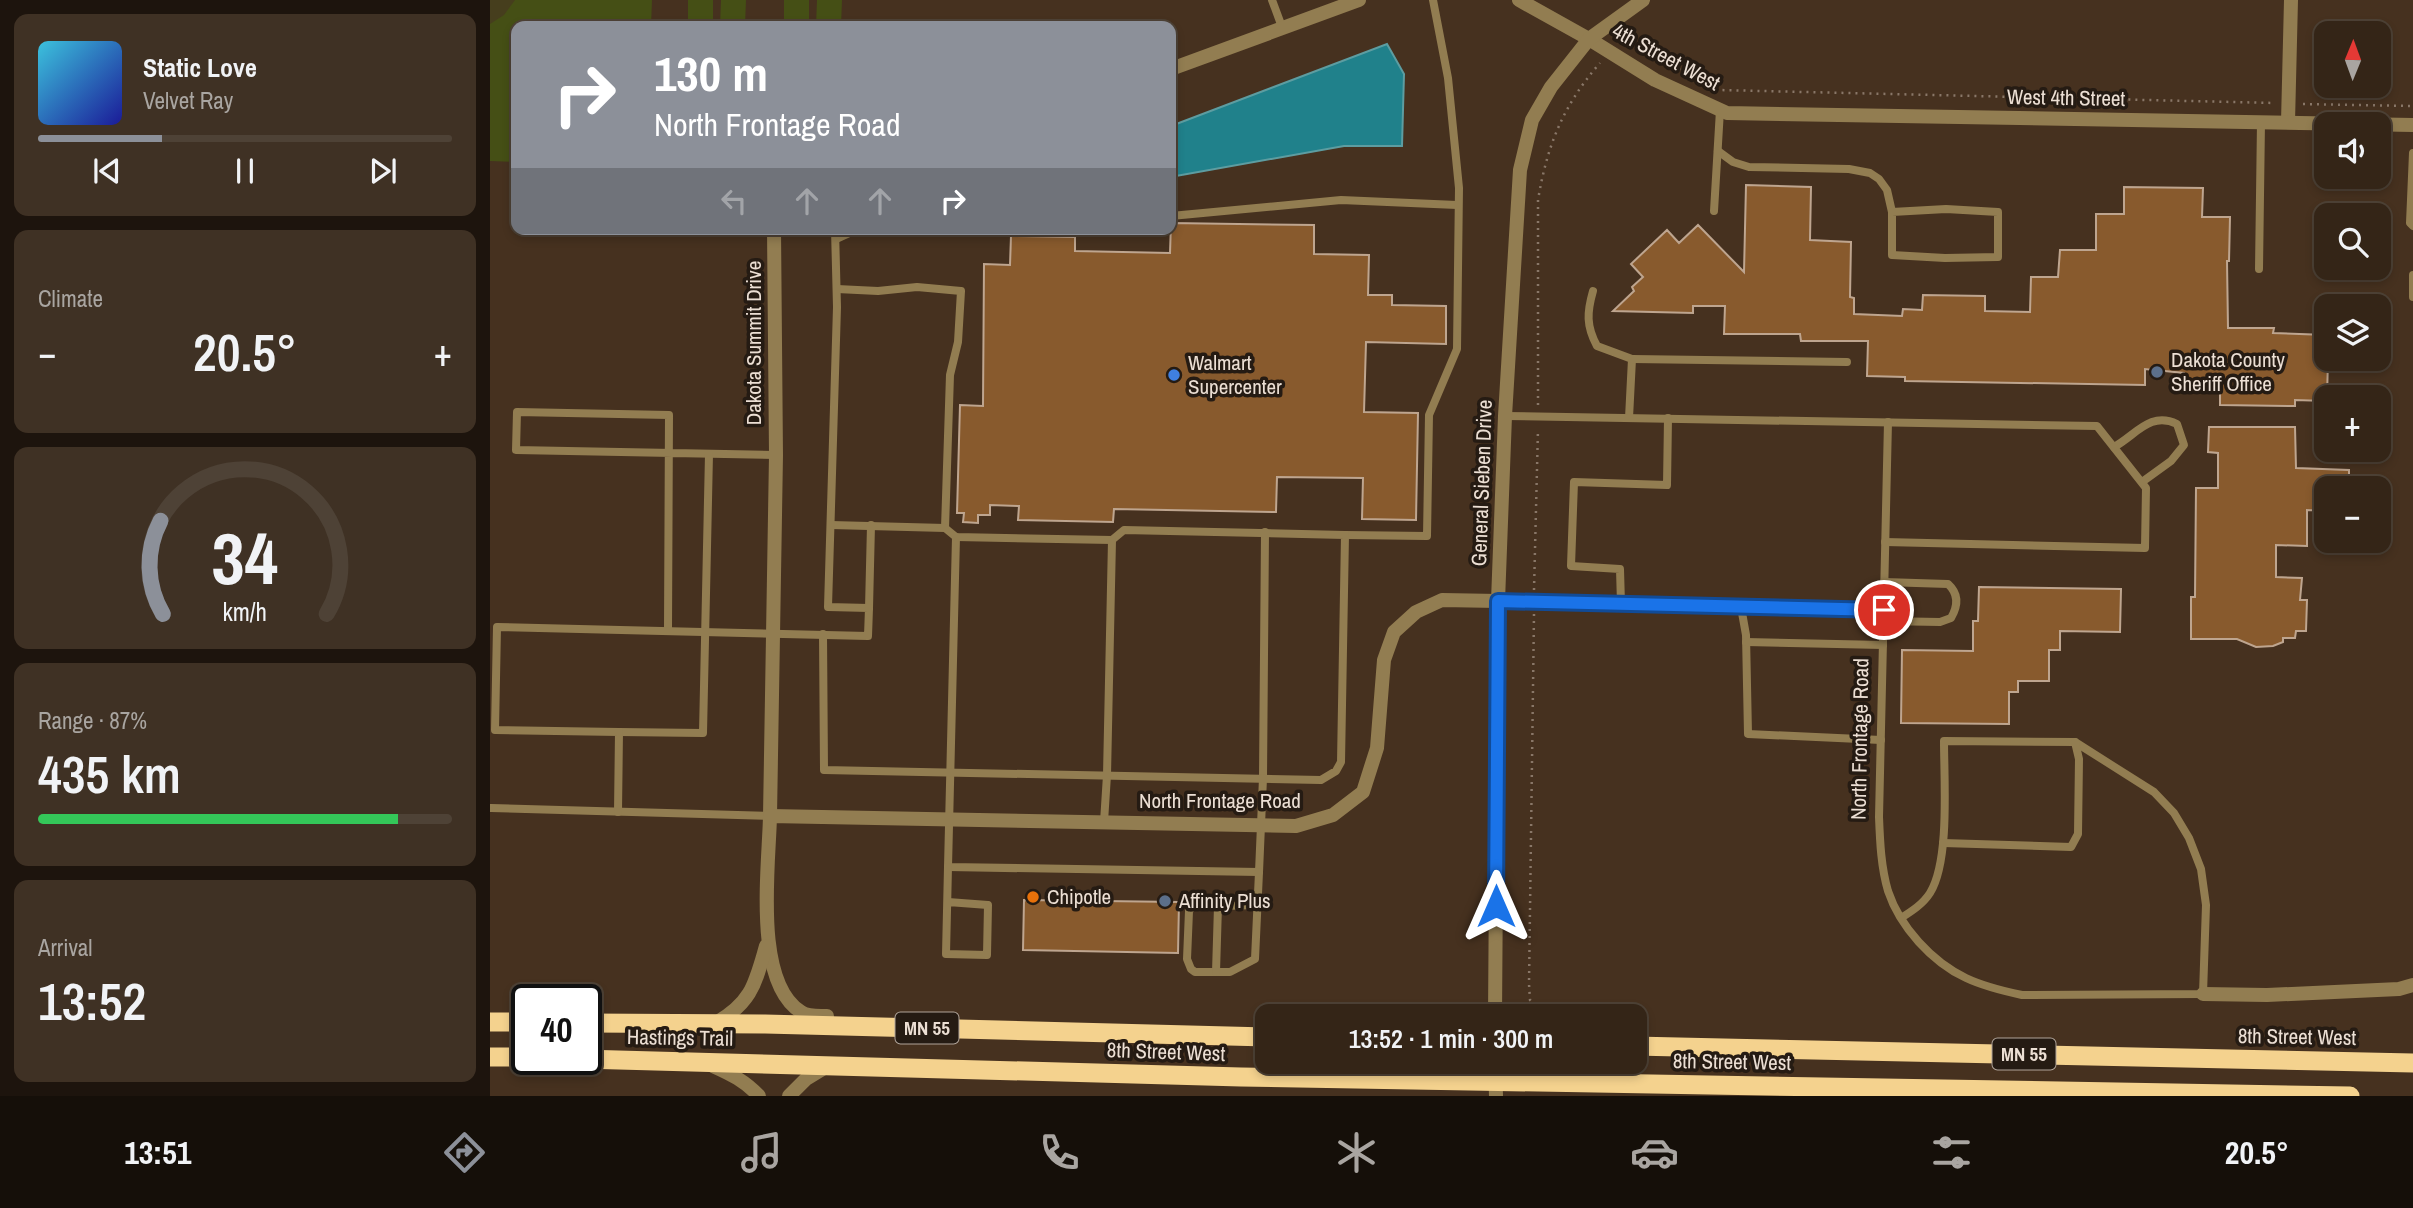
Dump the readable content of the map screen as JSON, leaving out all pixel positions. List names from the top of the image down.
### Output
{
  "streets": {
    "highway": ["MN 55", "8th Street West", "Hastings Trail"],
    "street": [
      "4th Street West",
      "West 4th Street",
      "Dakota Summit Drive",
      "General Sieben Drive",
      "North Frontage Road"
    ]
  },
  "crossings": [
    ["4th Street West", "West 4th Street"],
    ["4th Street West", "General Sieben Drive"],
    ["Dakota Summit Drive", "North Frontage Road"],
    ["General Sieben Drive", "North Frontage Road"],
    ["8th Street West", "Hastings Trail"]
  ],
  "places": [
    "Dakota County Sheriff Office",
    "Walmart Supercenter",
    "Chipotle",
    "Affinity Plus"
  ],
  "north": "top",
  "page": {
    "map_buttons": ["+", "−"],
    "turn": ["130 m", "North Frontage Road"],
    "song": ["Static Love", "Velvet Ray"],
    "tile": [
      "Climate",
      ["Range · 87%", "435 km"],
      ["Arrival", "13:52"]
    ],
    "heat": ["−", "20.5°", "+"],
    "limit": "40",
    "trip": "13:52 · 1 min · 300 m",
    "tabs": ["13:51", "20.5°"],
    "gauge": ["34", "km/h"]
  }
}
